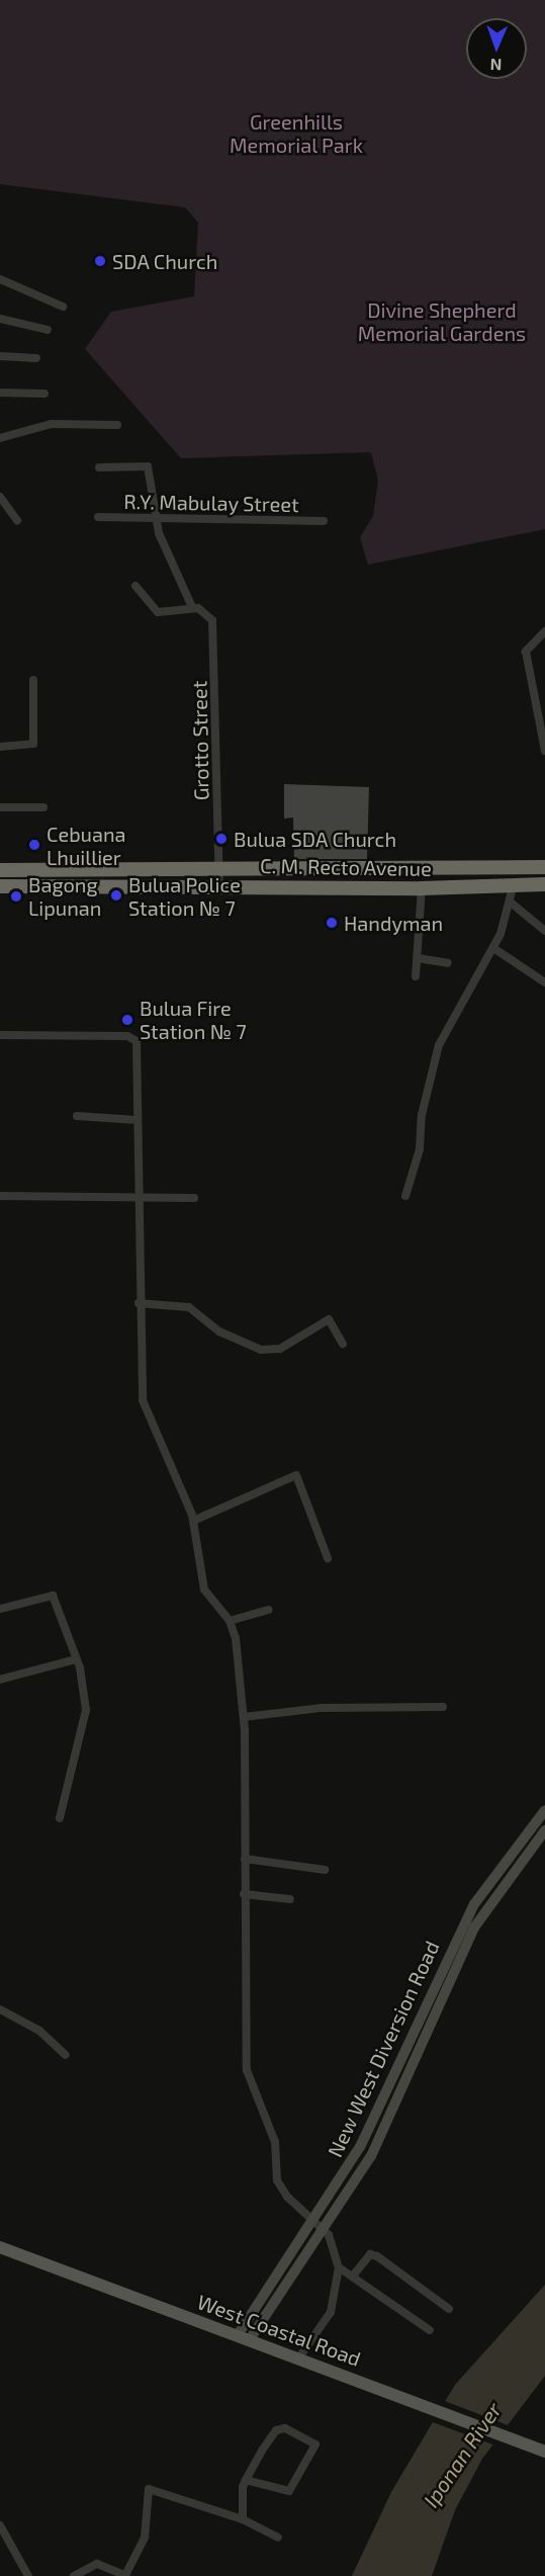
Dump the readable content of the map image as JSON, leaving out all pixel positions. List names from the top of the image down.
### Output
{
  "streets": {
    "highway": ["C. M. Recto Avenue"],
    "main road": ["West Coastal Road"],
    "street": ["R.Y. Mabulay Street", "Grotto Street", "New West Diversion Road"]
  },
  "crossings": [
    ["Grotto Street", "C. M. Recto Avenue"],
    ["New West Diversion Road", "West Coastal Road"]
  ],
  "water": ["Iponan River"],
  "parks": ["Greenhills Memorial Park", "Divine Shepherd Memorial Gardens"],
  "places": [
    "SDA Church",
    "Bulua SDA Church",
    "Cebuana Lhuillier",
    "Bulua Police Station № 7",
    "Bagong Lipunan",
    "Handyman",
    "Bulua Fire Station № 7"
  ],
  "north": "bottom"
}
